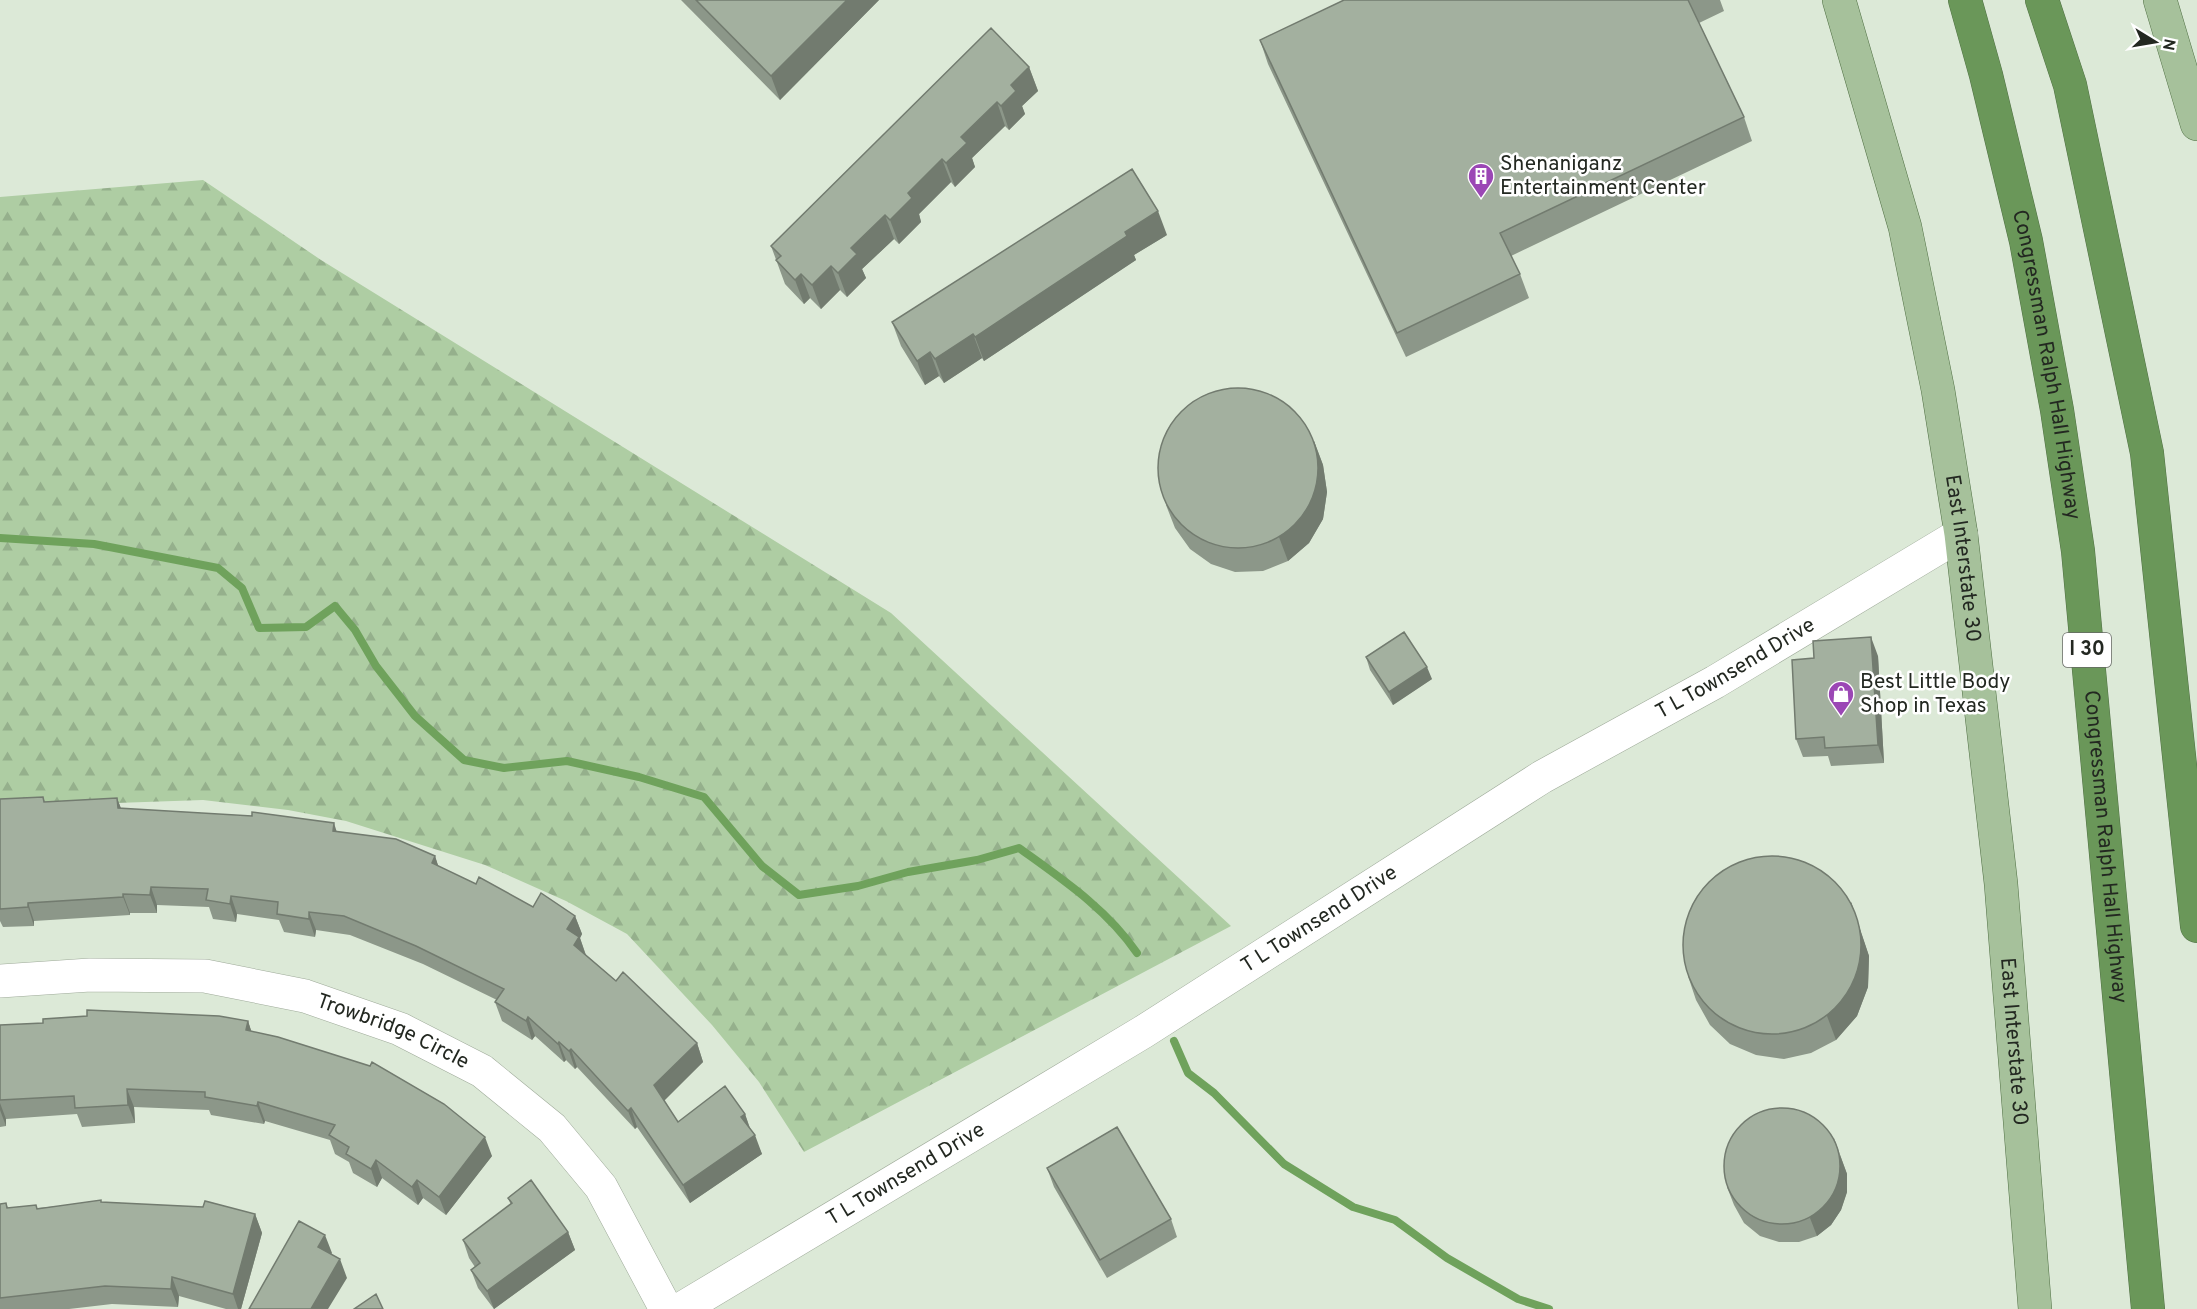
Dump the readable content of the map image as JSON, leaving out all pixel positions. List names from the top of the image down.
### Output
{
  "streets": {
    "highway": ["Congressman Ralph Hall Highway", "I 30"],
    "main road": ["East Interstate 30"],
    "street": ["T L Townsend Drive", "Trowbridge Circle"]
  },
  "crossings": [
    ["East Interstate 30", "T L Townsend Drive"]
  ],
  "places": {
    "building": ["Shenaniganz Entertainment Center"],
    "shop": ["Best Little Body Shop in Texas"]
  },
  "north": "right"
}
